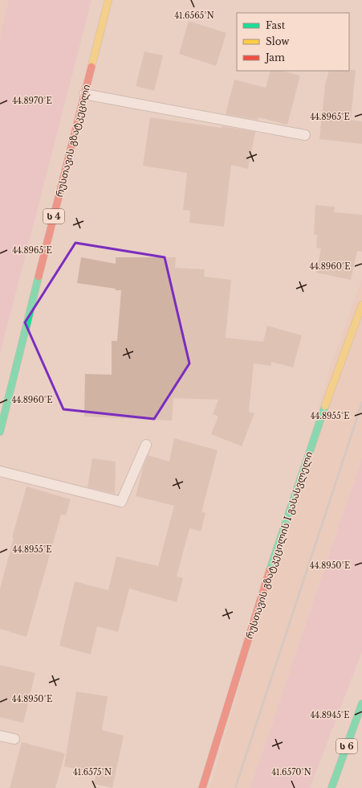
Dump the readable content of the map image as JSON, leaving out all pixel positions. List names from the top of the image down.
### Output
{
  "streets": {
    "main road": [
      "რუსთავის გზატკეცილი",
      "ს 4",
      "რუსთავის გზატკეცილის I გასასვლელი",
      "ს 6"
    ]
  },
  "legend": ["Fast", "Slow", "Jam"],
  "coordinates": [
    "41.6565°N",
    "44.8970°E",
    "44.8965°E",
    "44.8960°E",
    "44.8955°E",
    "44.8950°E",
    "44.8945°E",
    "41.6575°N",
    "41.6570°N"
  ]
}
